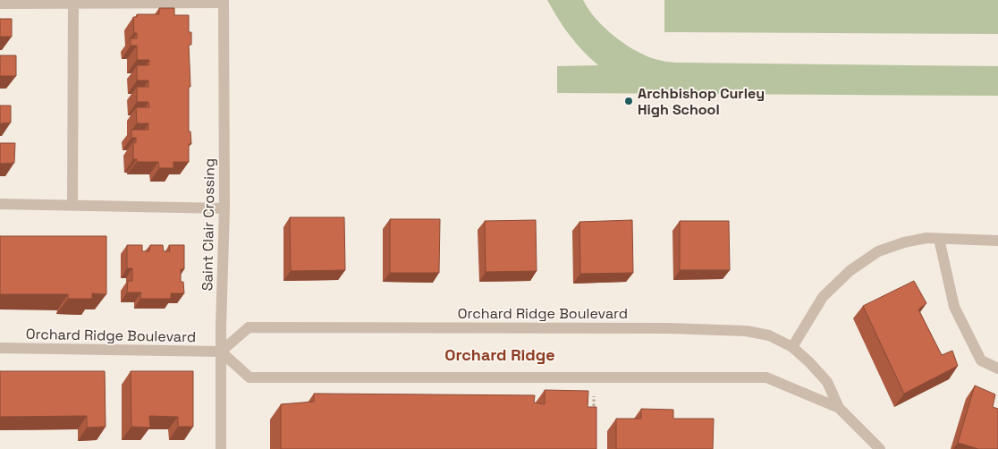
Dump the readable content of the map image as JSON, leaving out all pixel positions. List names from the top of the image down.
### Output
{
  "streets": {
    "street": ["Saint Clair Crossing", "Orchard Ridge Boulevard"]
  },
  "crossings": [
    ["Saint Clair Crossing", "Orchard Ridge Boulevard"]
  ],
  "districts": ["Orchard Ridge"],
  "places": ["Archbishop Curley High School"]
}
